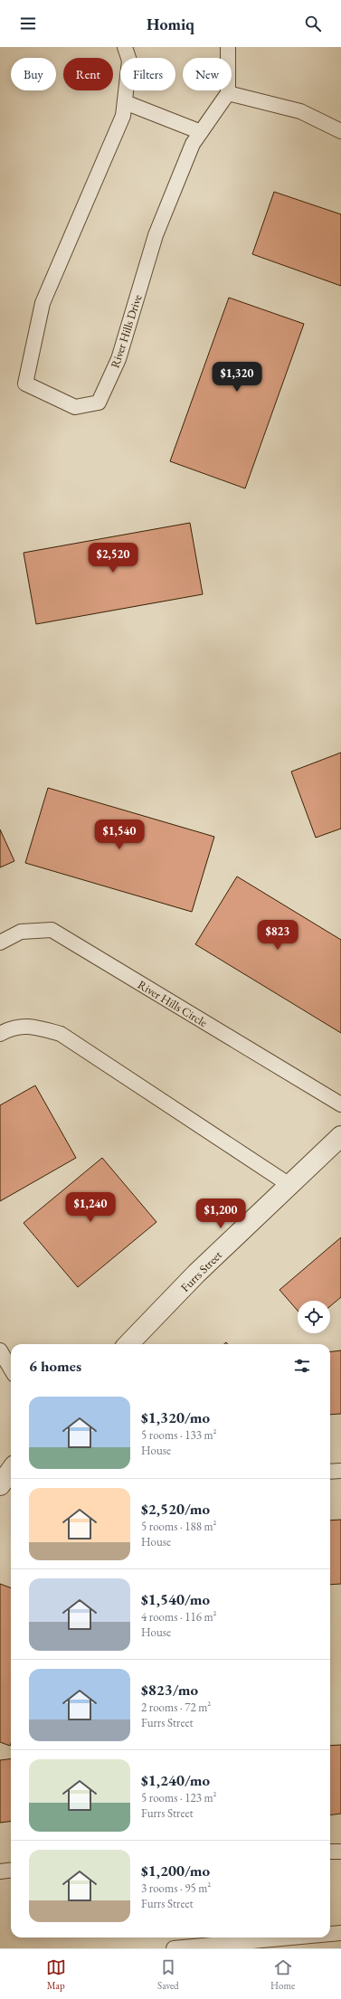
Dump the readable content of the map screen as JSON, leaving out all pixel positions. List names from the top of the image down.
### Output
{
  "streets": {
    "street": ["Furrs Street"],
    "lane": ["River Hills Drive", "River Hills Circle"]
  },
  "page": {
    "header": "Homiq",
    "chip": [
      "Buy",
      "Rent",
      "Filters",
      "New"
    ],
    "price": [
      "$1,320",
      "$2,520",
      "$1,540",
      "$823",
      "$1,240",
      "$1,200"
    ],
    "heading": "6 homes",
    "list": [
      {
        "name": "$1,320/mo",
        "note": "5 rooms · 133 m² · House"
      },
      {
        "name": "$2,520/mo",
        "note": "5 rooms · 188 m² · House"
      },
      {
        "name": "$1,540/mo",
        "note": "4 rooms · 116 m² · House"
      },
      {
        "name": "$823/mo",
        "note": "2 rooms · 72 m² · Furrs Street"
      },
      {
        "name": "$1,240/mo",
        "note": "5 rooms · 123 m² · Furrs Street"
      },
      {
        "name": "$1,200/mo",
        "note": "3 rooms · 95 m² · Furrs Street"
      }
    ],
    "tabs": ["Map", "Saved", "Home"]
  }
}
